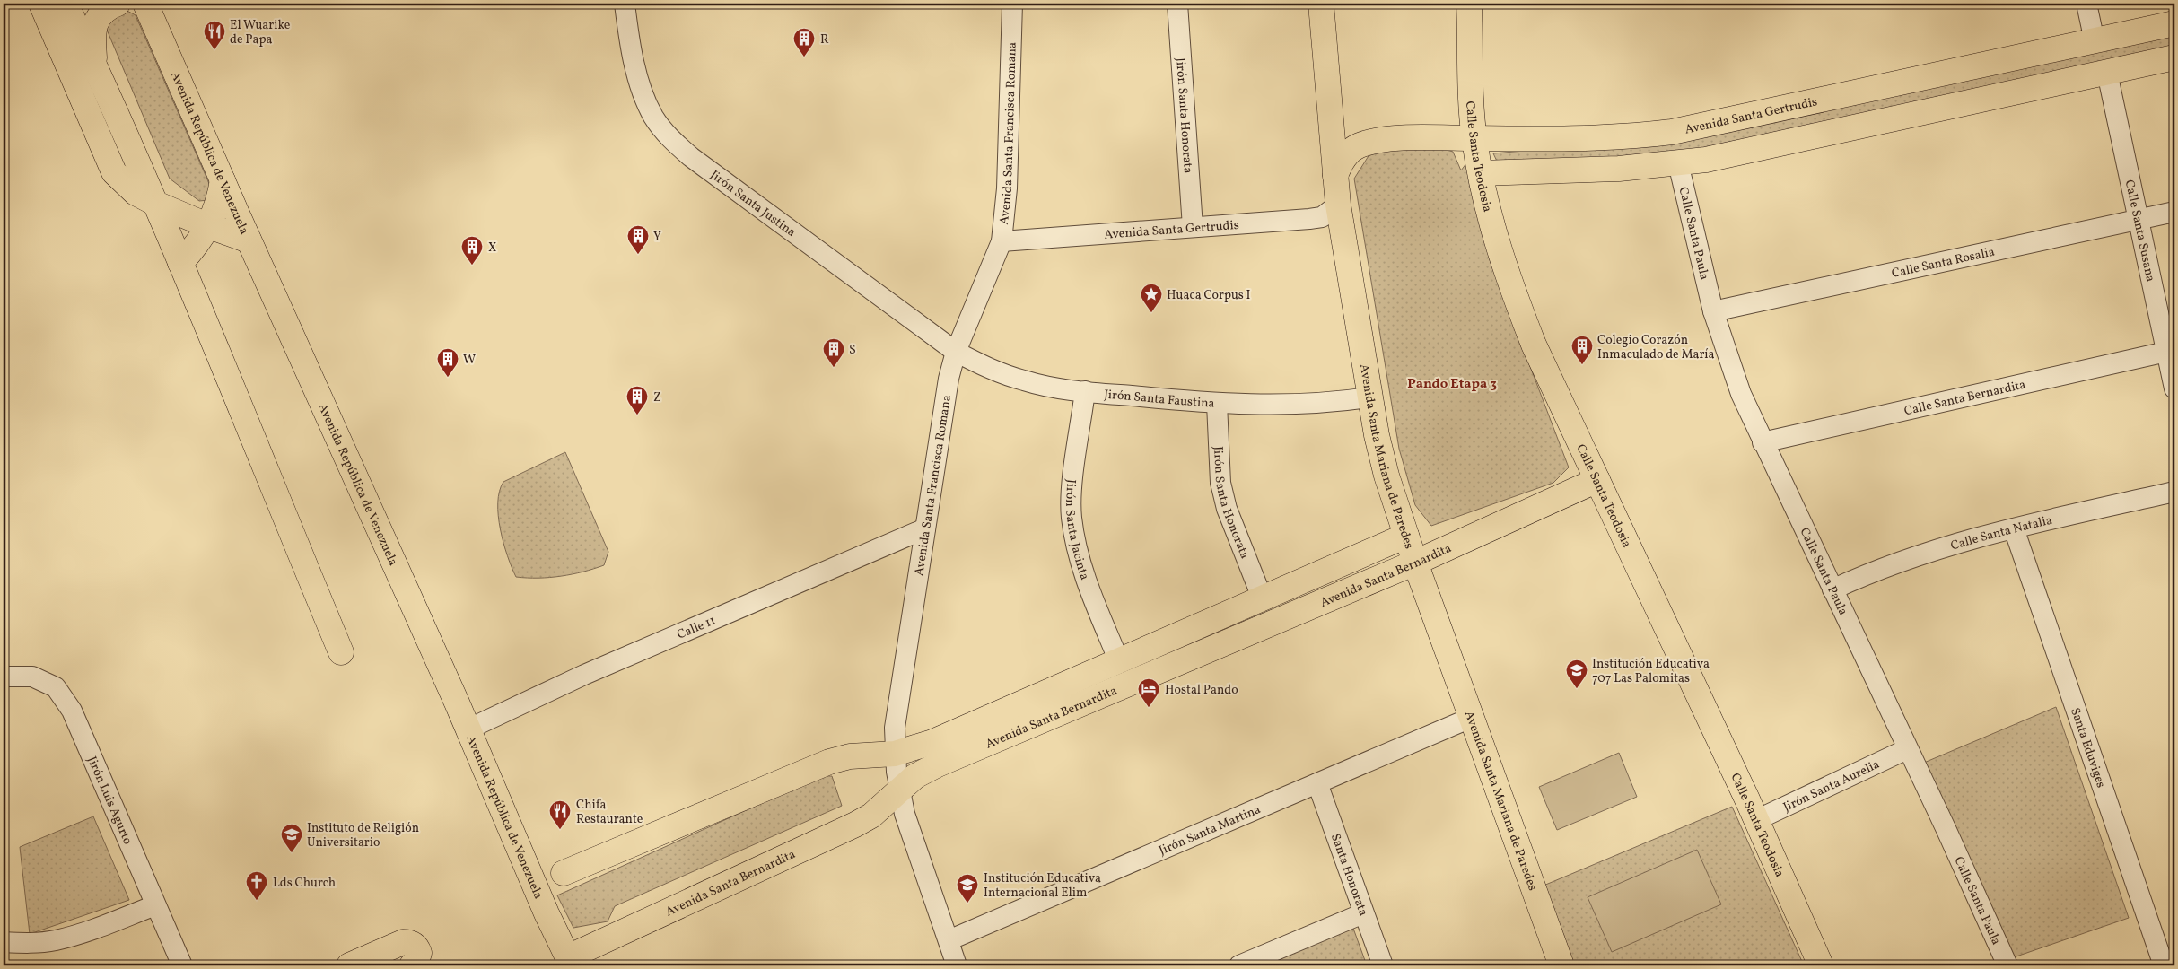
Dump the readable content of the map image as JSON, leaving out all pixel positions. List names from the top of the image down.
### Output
{
  "streets": {
    "main road": [
      "Avenida Santa Gertrudis",
      "Avenida República de Venezuela",
      "Calle Santa Teodosia",
      "Avenida Santa Mariana de Paredes",
      "Avenida Santa Bernardita"
    ],
    "street": [
      "Jirón Santa Honorata",
      "Avenida Santa Francisca Romana",
      "Jirón Santa Justina",
      "Calle Santa Susana",
      "Calle Santa Paula",
      "Calle Santa Rosalia",
      "Calle Santa Bernardita",
      "Jirón Santa Faustina",
      "Jirón Santa Jacinta",
      "Calle Santa Natalia",
      "Calle 11",
      "Santa Eduviges",
      "Jirón Santa Aurelia",
      "Jirón Luis Agurto",
      "Jirón Santa Martina",
      "Santa Honorata"
    ]
  },
  "crossings": [
    ["Jirón Santa Honorata", "Avenida Santa Gertrudis"],
    ["Jirón Santa Honorata", "Jirón Santa Faustina"],
    ["Jirón Santa Honorata", "Avenida Santa Bernardita"],
    ["Avenida Santa Gertrudis", "Avenida Santa Francisca Romana"],
    ["Avenida Santa Gertrudis", "Calle Santa Teodosia"],
    ["Avenida Santa Gertrudis", "Avenida Santa Mariana de Paredes"],
    ["Avenida Santa Francisca Romana", "Jirón Santa Justina"],
    ["Avenida Santa Francisca Romana", "Jirón Santa Faustina"],
    ["Avenida Santa Francisca Romana", "Avenida Santa Bernardita"],
    ["Avenida Santa Francisca Romana", "Calle 11"],
    ["Avenida Santa Francisca Romana", "Jirón Santa Martina"],
    ["Avenida República de Venezuela", "Avenida Santa Bernardita"],
    ["Avenida República de Venezuela", "Calle 11"],
    ["Calle Santa Teodosia", "Avenida Santa Bernardita"],
    ["Calle Santa Teodosia", "Jirón Santa Aurelia"],
    ["Jirón Santa Justina", "Jirón Santa Faustina"],
    ["Calle Santa Susana", "Calle Santa Rosalia"],
    ["Calle Santa Susana", "Calle Santa Bernardita"],
    ["Calle Santa Paula", "Calle Santa Rosalia"],
    ["Calle Santa Paula", "Calle Santa Bernardita"],
    ["Calle Santa Paula", "Calle Santa Natalia"],
    ["Calle Santa Paula", "Jirón Santa Aurelia"],
    ["Jirón Santa Faustina", "Avenida Santa Mariana de Paredes"],
    ["Jirón Santa Faustina", "Jirón Santa Jacinta"],
    ["Avenida Santa Mariana de Paredes", "Avenida Santa Bernardita"],
    ["Avenida Santa Mariana de Paredes", "Jirón Santa Martina"],
    ["Jirón Santa Jacinta", "Avenida Santa Bernardita"],
    ["Calle Santa Natalia", "Santa Eduviges"],
    ["Jirón Santa Martina", "Santa Honorata"]
  ],
  "districts": ["Pando Etapa 3"],
  "places": {
    "restaurant": ["El Wuarike de Papa", "Chifa Restaurante"],
    "building": [
      "R",
      "Y",
      "X",
      "Colegio Corazón Inmaculado de María",
      "S",
      "W",
      "Z"
    ],
    "place": ["Huaca Corpus I"],
    "school or university": ["Institución Educativa 707 Las Palomitas", "Instituto de Religión Universitario", "Institución Educativa Internacional Elim"],
    "hotel": ["Hostal Pando"],
    "church": ["Lds Church"]
  }
}
